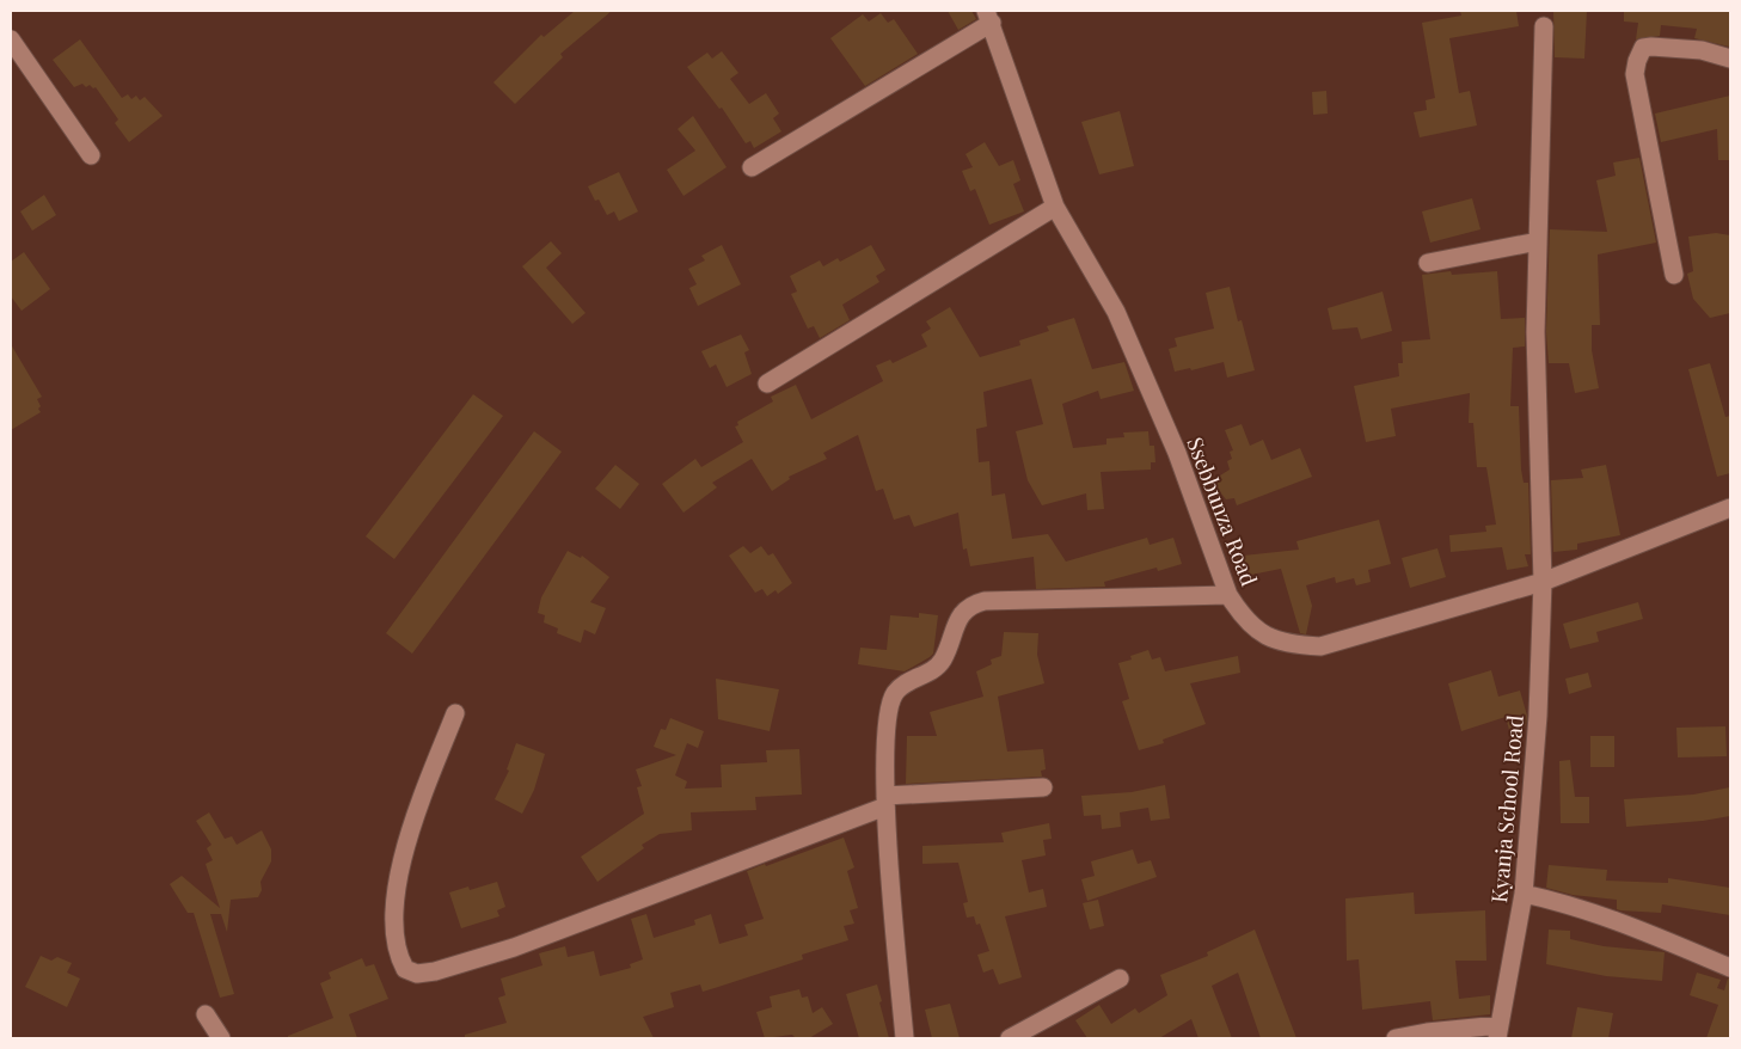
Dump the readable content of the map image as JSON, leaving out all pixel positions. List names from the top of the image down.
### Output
{
  "streets": {
    "street": ["Ssebbunza Road", "Kyanja School Road"]
  },
  "crossings": [
    ["Ssebbunza Road", "Kyanja School Road"]
  ]
}
